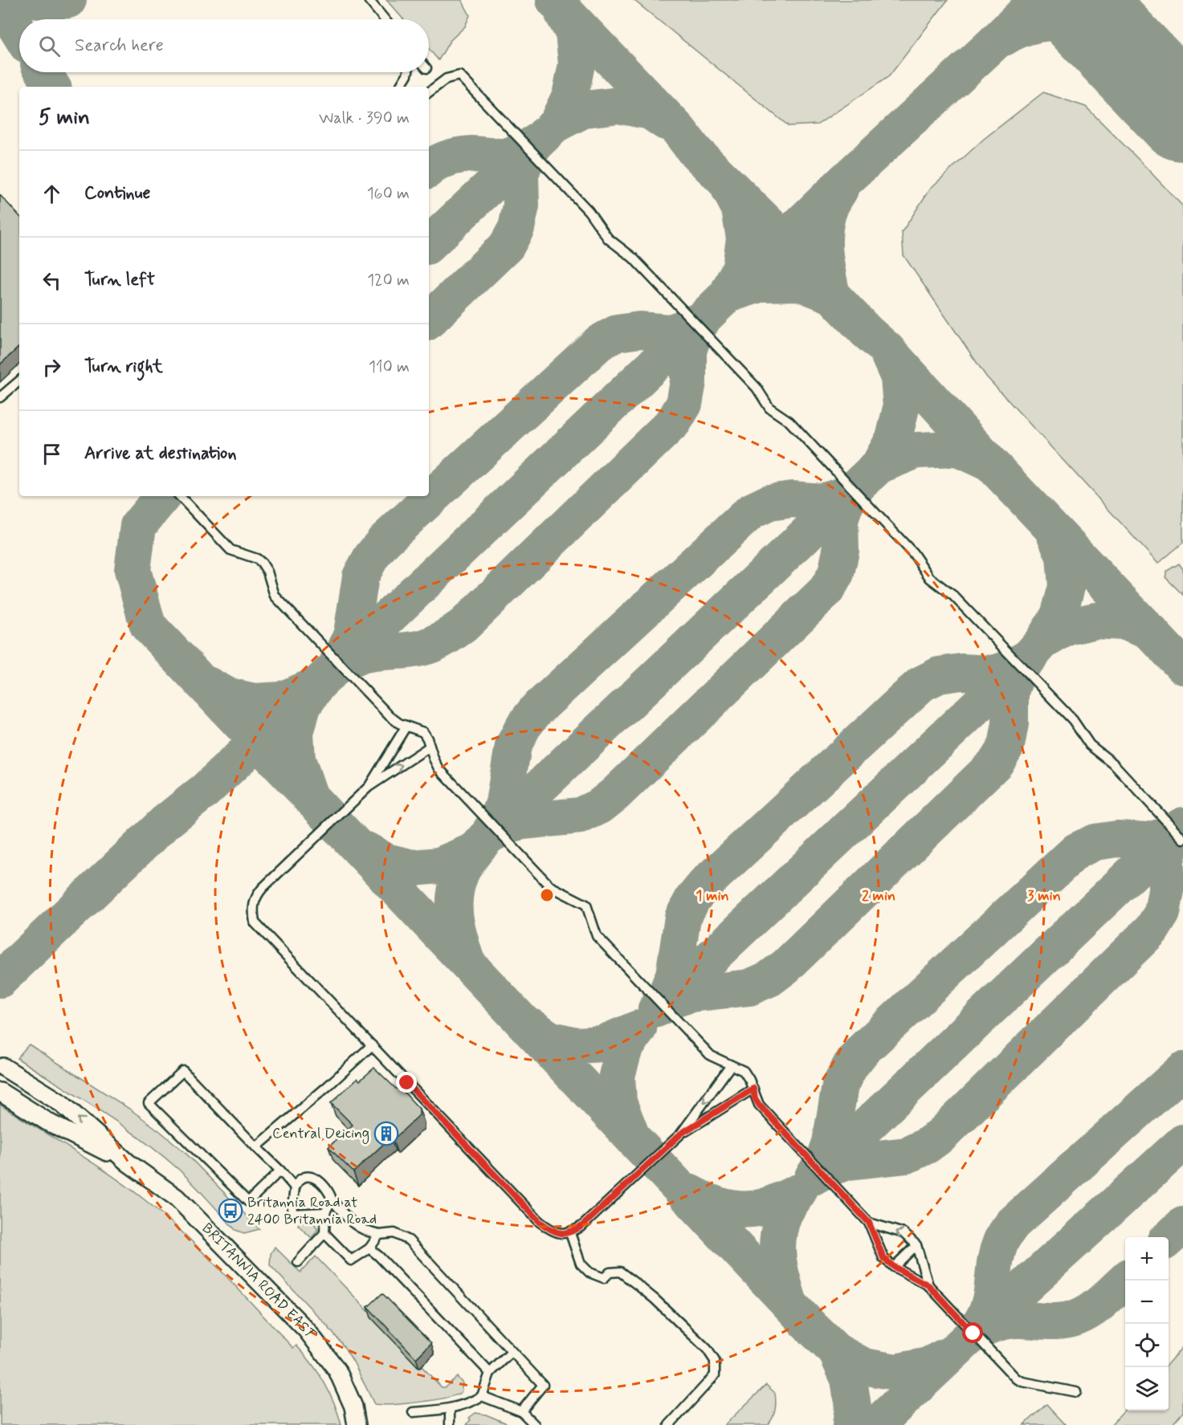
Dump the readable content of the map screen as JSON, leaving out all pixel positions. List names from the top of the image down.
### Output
{
  "streets": {
    "street": ["BRITANNIA ROAD EAST"]
  },
  "places": {
    "building": ["Central Deicing"],
    "bus stop": ["Britannia Road at 2400 Britannia Road"]
  },
  "page": {
    "search": "Search here",
    "heading": ["5 min", "Walk · 390 m"],
    "list": [
      ["Continue", "160 m"],
      ["Turn left", "120 m"],
      ["Turn right", "110 m"],
      "Arrive at destination"
    ],
    "map_buttons": ["+", "−"]
  },
  "rings": ["1 min", "2 min", "3 min"]
}
